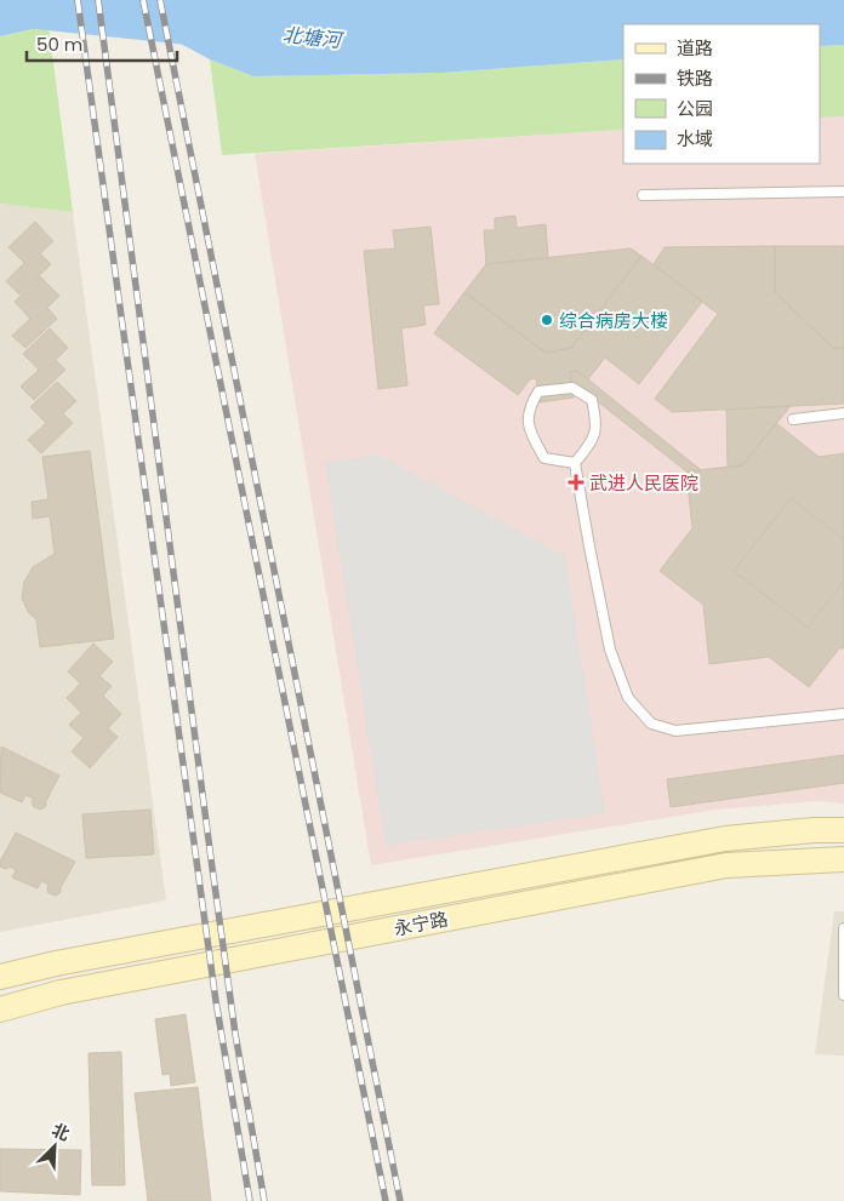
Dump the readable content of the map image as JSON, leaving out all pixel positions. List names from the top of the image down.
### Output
{
  "streets": {
    "main road": ["永宁路"]
  },
  "water": ["北塘河"],
  "places": {
    "other": ["综合病房大楼"],
    "health": ["武进人民医院"]
  },
  "legend": [
    "道路",
    "铁路",
    "公园",
    "水域"
  ],
  "scale_bar": "50 m",
  "north": "top right"
}
